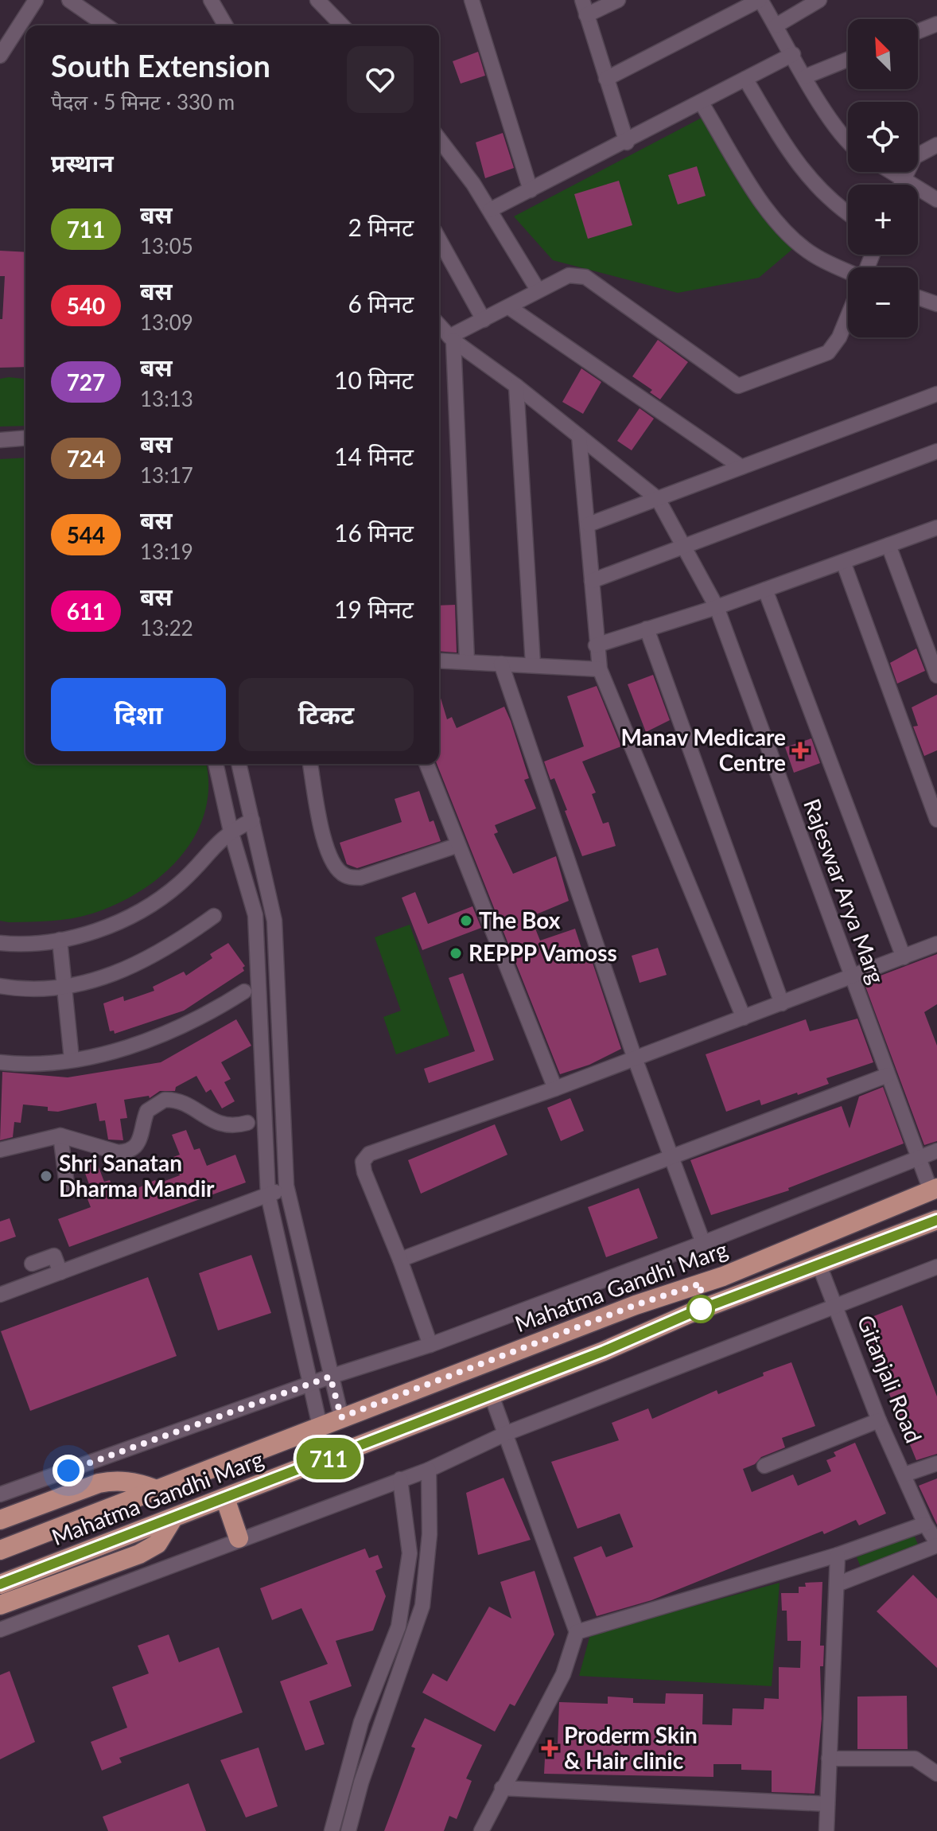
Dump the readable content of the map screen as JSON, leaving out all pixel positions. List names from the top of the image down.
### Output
{
  "streets": {
    "main road": ["Mahatma Gandhi Marg"],
    "street": ["Rajeswar Arya Marg", "Gitanjali Road"]
  },
  "crossings": [
    ["Rajeswar Arya Marg", "Mahatma Gandhi Marg"],
    ["Mahatma Gandhi Marg", "Gitanjali Road"]
  ],
  "places": {
    "health": ["Manav Medicare Centre", "Proderm Skin & Hair clinic"],
    "other": ["The Box", "REPPP Vamoss", "Shri Sanatan Dharma Mandir"]
  },
  "lines": ["bus line 711"],
  "north": "top left",
  "page": {
    "on_map": "711",
    "map_buttons": ["+", "−"],
    "heading": [
      ["South Extension", "पैदल · 5 मिनट · 330 m"],
      "प्रस्थान"
    ],
    "list": [
      {
        "mark": "711",
        "name": "बस",
        "note": "13:05",
        "value": "2 मिनट"
      },
      {
        "mark": "540",
        "name": "बस",
        "note": "13:09",
        "value": "6 मिनट"
      },
      {
        "mark": "727",
        "name": "बस",
        "note": "13:13",
        "value": "10 मिनट"
      },
      {
        "mark": "724",
        "name": "बस",
        "note": "13:17",
        "value": "14 मिनट"
      },
      {
        "mark": "544",
        "name": "बस",
        "note": "13:19",
        "value": "16 मिनट"
      },
      {
        "mark": "611",
        "name": "बस",
        "note": "13:22",
        "value": "19 मिनट"
      }
    ],
    "buttons": ["दिशा", "टिकट"]
  }
}
